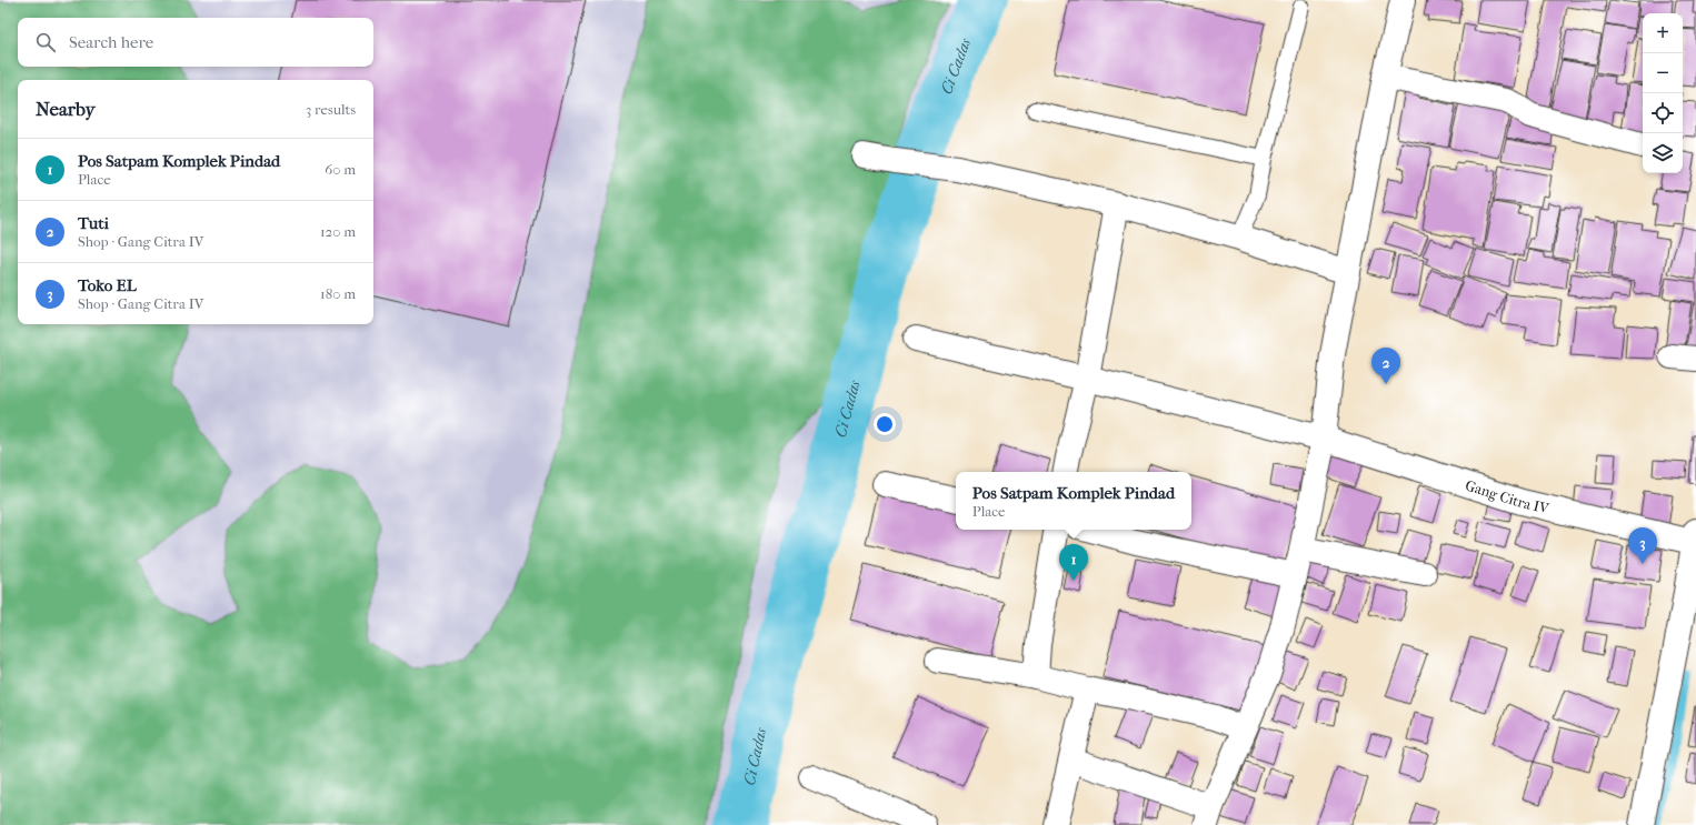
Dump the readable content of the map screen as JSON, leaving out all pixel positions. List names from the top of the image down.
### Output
{
  "streets": {
    "street": ["Gang Citra IV"]
  },
  "water": ["Ci Cadas"],
  "page": {
    "map_buttons": ["+", "−"],
    "search": "Search here",
    "heading": ["Nearby", "3 results"],
    "list": [
      {
        "mark": "1",
        "name": "Pos Satpam Komplek Pindad",
        "note": "Place",
        "value": "60 m"
      },
      {
        "mark": "2",
        "name": "Tuti",
        "note": "Shop · Gang Citra IV",
        "value": "120 m"
      },
      {
        "mark": "3",
        "name": "Toko EL",
        "note": "Shop · Gang Citra IV",
        "value": "180 m"
      }
    ],
    "pins": ["2", "3", "1"],
    "popup": ["Pos Satpam Komplek Pindad", "Place"]
  }
}
